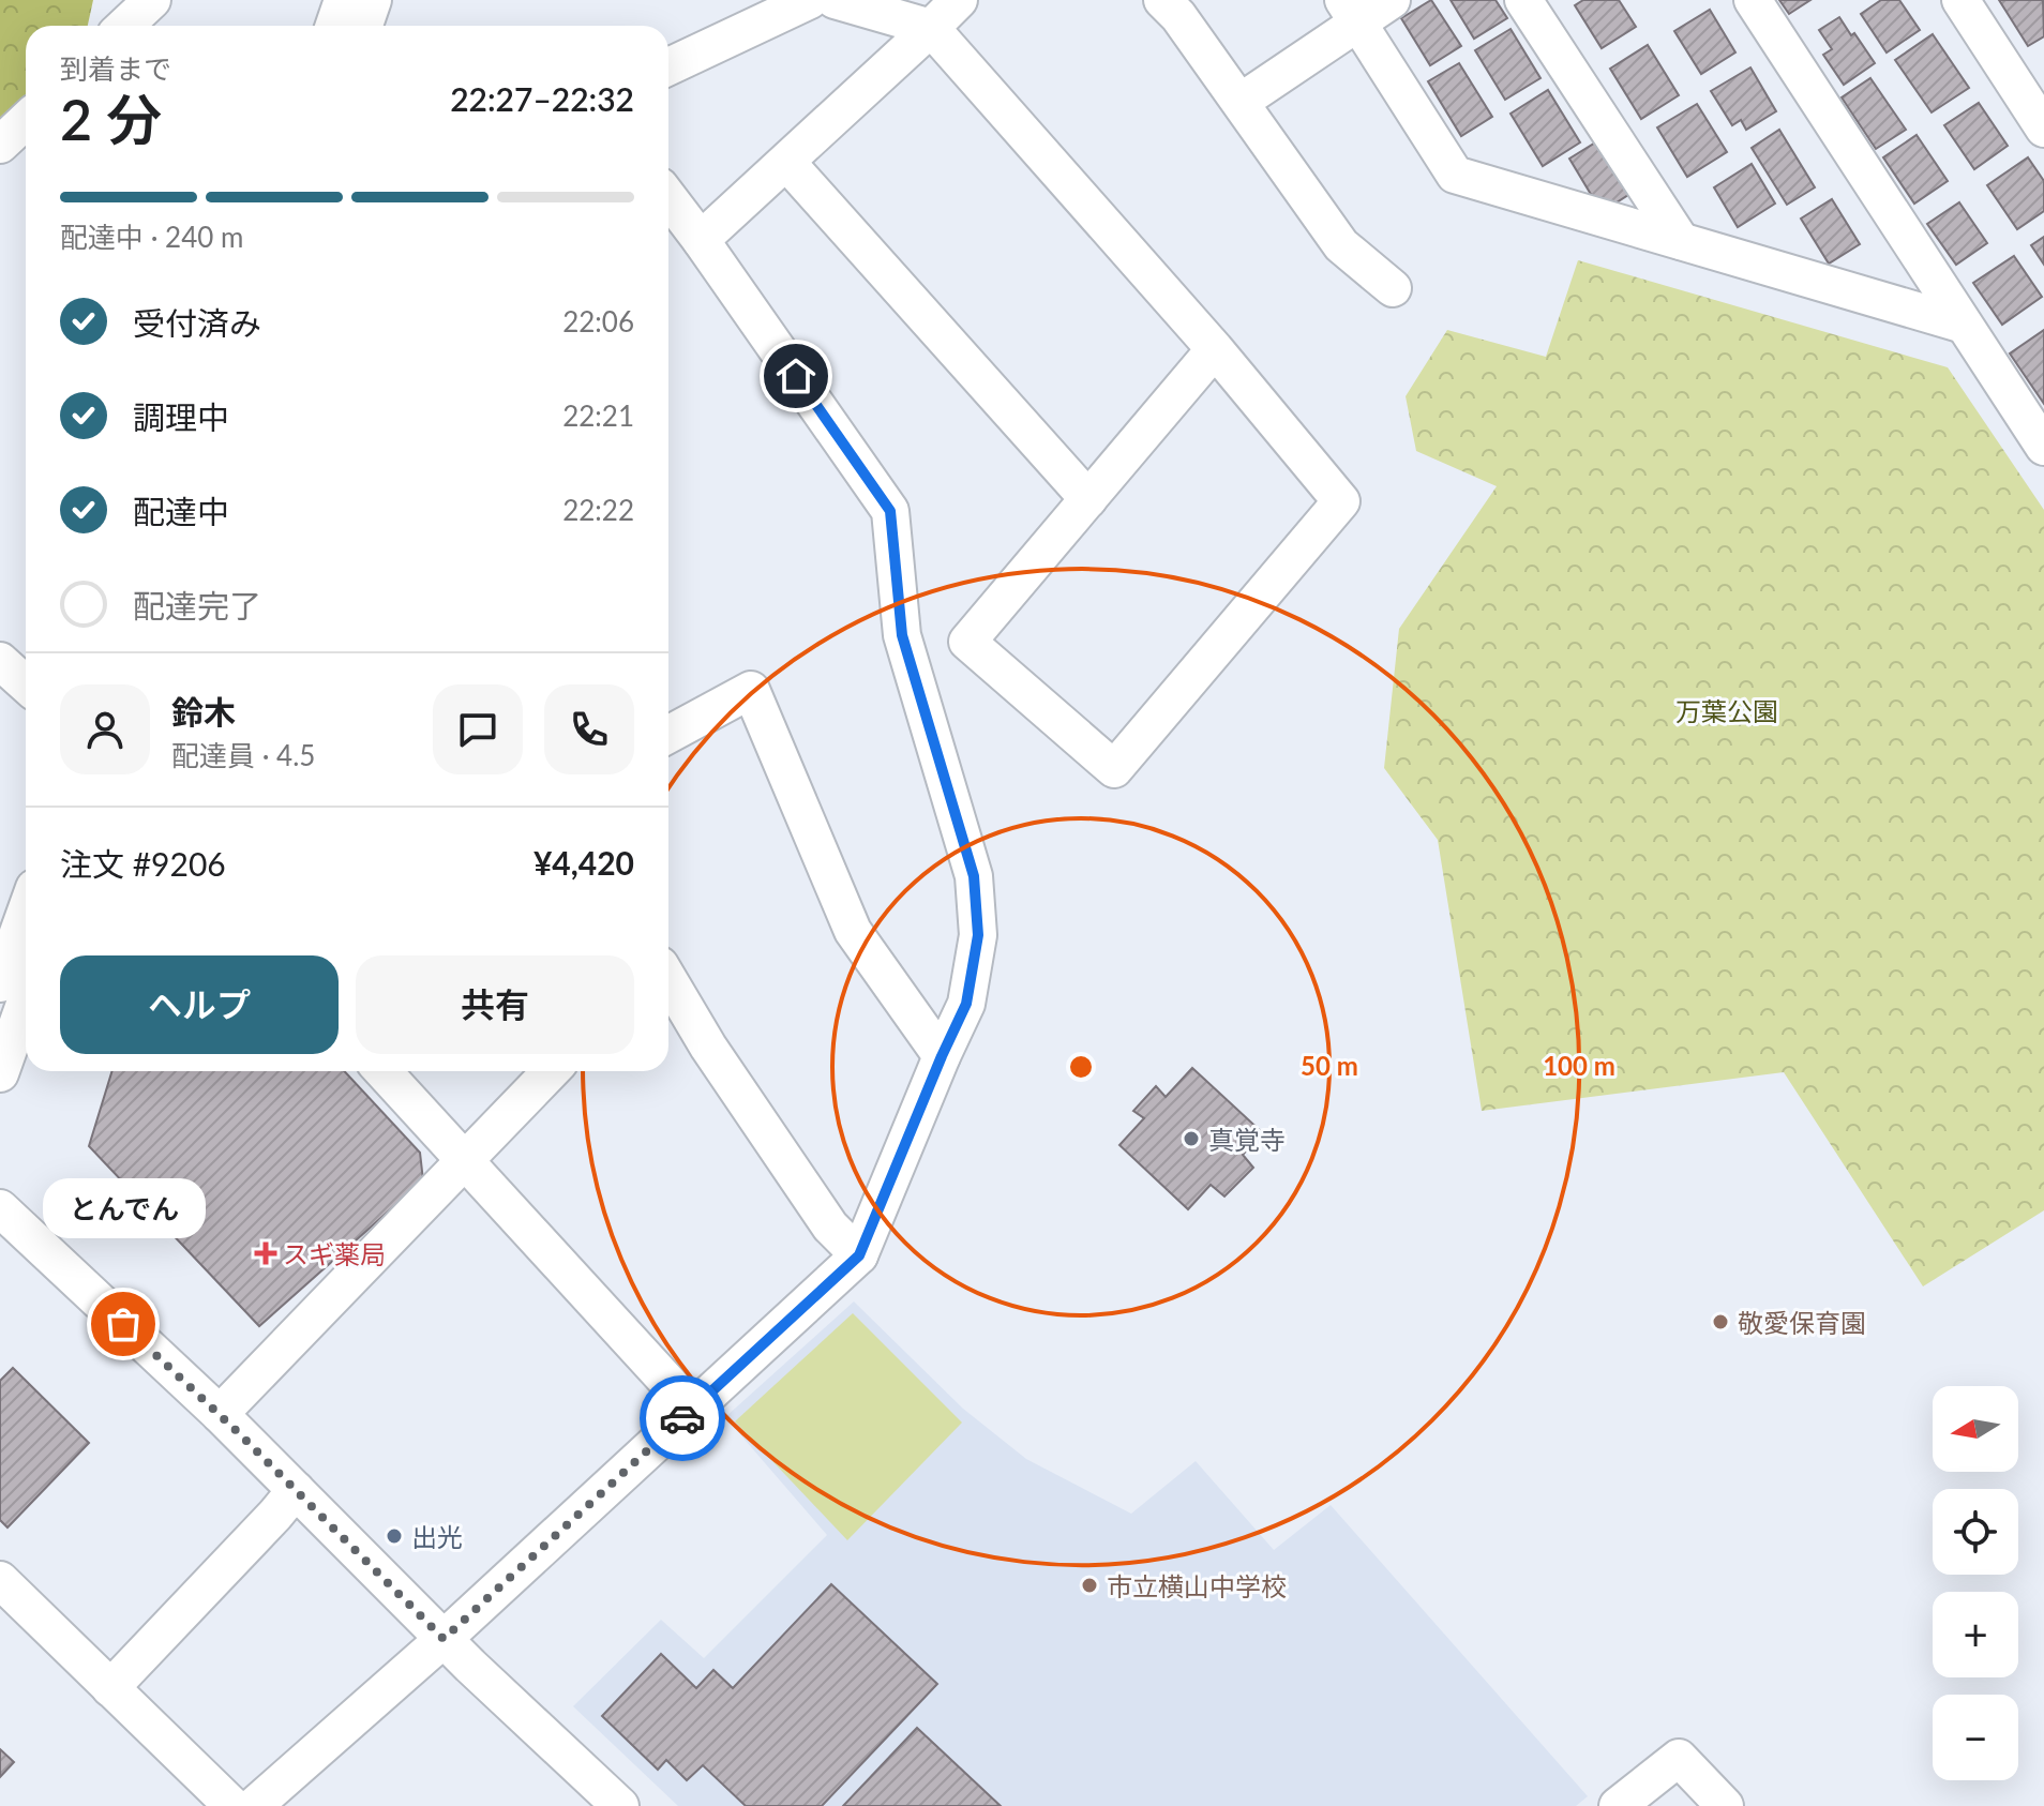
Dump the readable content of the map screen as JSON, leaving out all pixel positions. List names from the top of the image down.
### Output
{
  "parks": ["万葉公園"],
  "places": {
    "other": [
      "真覚寺",
      "敬愛保育園",
      "とんでん",
      "出光",
      "市立横山中学校"
    ],
    "health": ["スギ薬局"]
  },
  "north": "left",
  "page": {
    "heading": ["2 分", "到着まで", "22:27–22:32"],
    "panel": [
      "鈴木",
      "配達員 · 4.5",
      "注文 #9206",
      "¥4,420"
    ],
    "bar": "配達中 · 240 m",
    "list": [
      ["受付済み", "22:06"],
      ["調理中", "22:21"],
      ["配達中", "22:22"],
      "配達完了"
    ],
    "buttons": ["ヘルプ", "共有"],
    "bubble": "とんでん",
    "map_buttons": ["+", "−"]
  },
  "rings": ["50 m", "100 m"]
}
